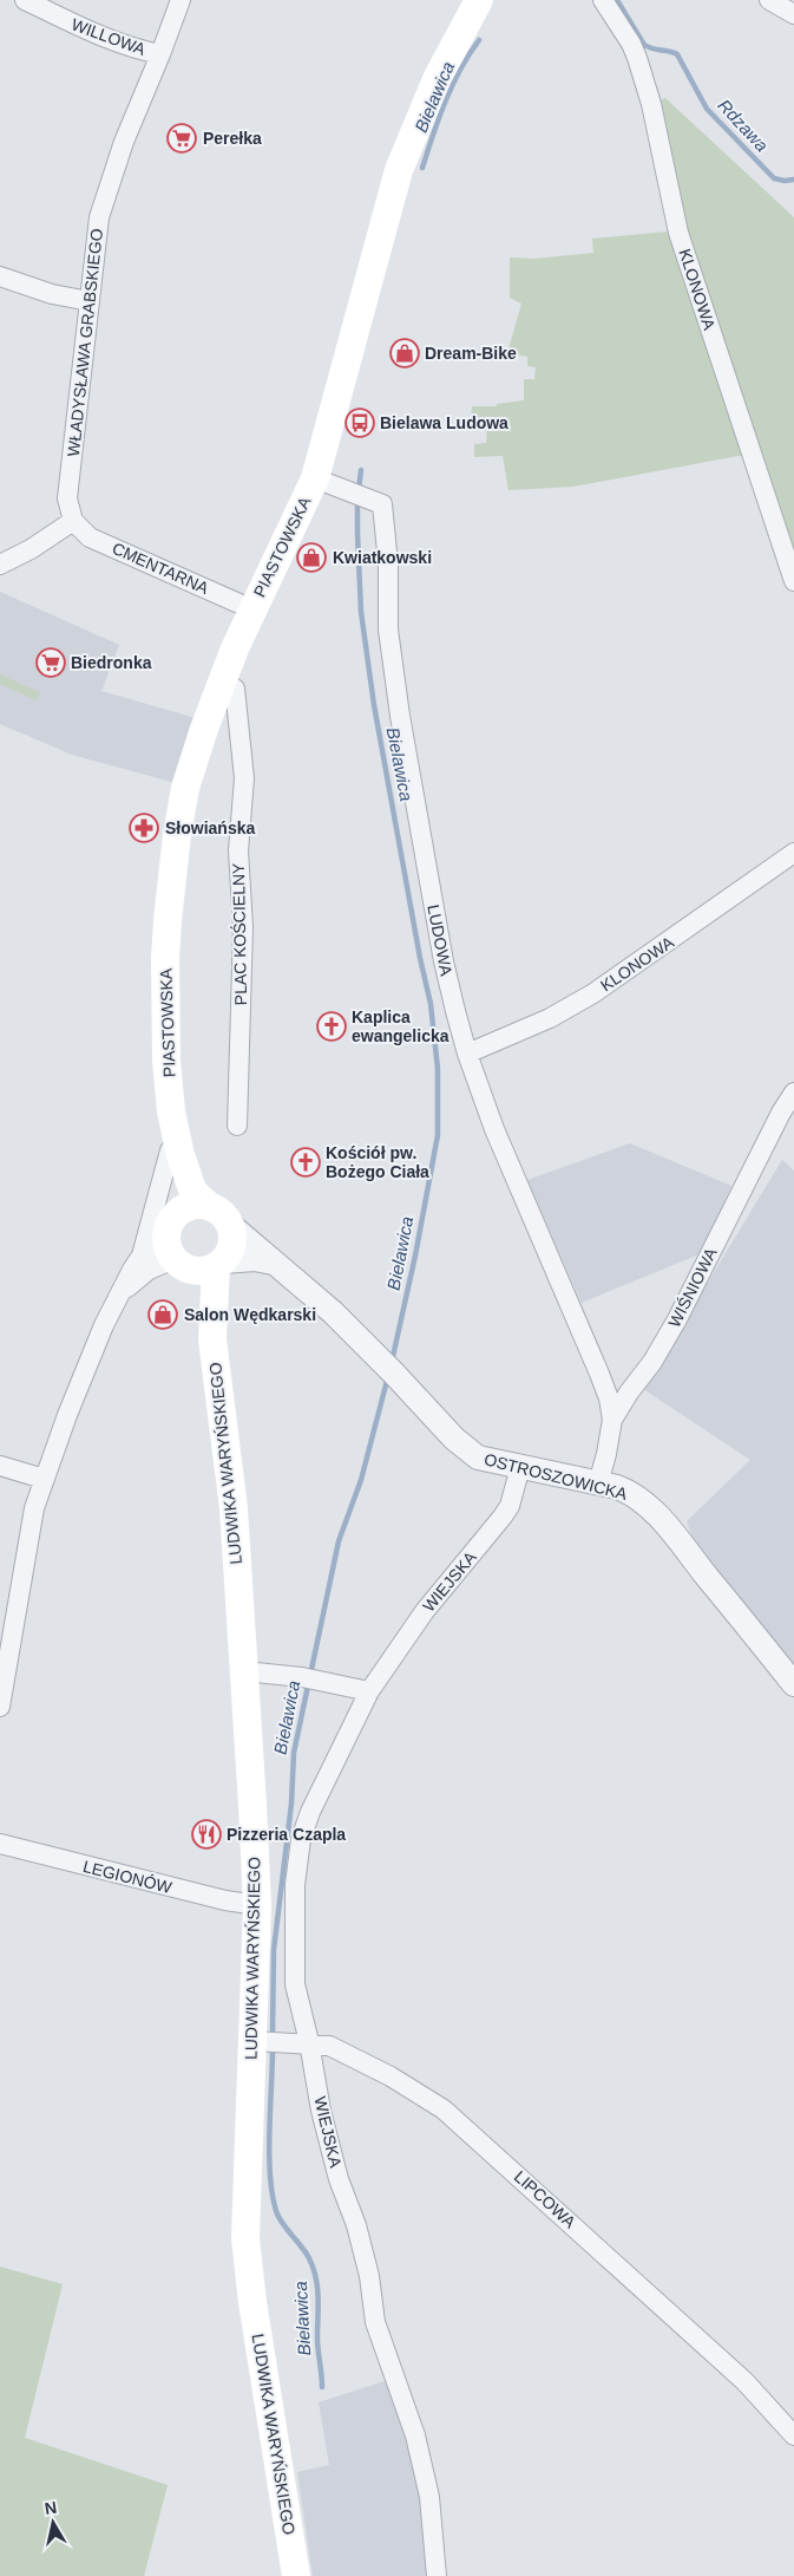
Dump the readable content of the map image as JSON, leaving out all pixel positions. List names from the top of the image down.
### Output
{
  "streets": {
    "main road": ["PIASTOWSKA", "LUDWIKA WARYŃSKIEGO"],
    "street": [
      "WILLOWA",
      "KLONOWA",
      "WŁADYSŁAWA GRABSKIEGO",
      "CMENTARNA",
      "PLAC KOŚCIELNY",
      "LUDOWA",
      "WIŚNIOWA",
      "OSTROSZOWICKA",
      "WIEJSKA",
      "LEGIONÓW",
      "LIPCOWA"
    ]
  },
  "crossings": [
    ["WILLOWA", "WŁADYSŁAWA GRABSKIEGO"],
    ["KLONOWA", "LUDOWA"],
    ["WŁADYSŁAWA GRABSKIEGO", "CMENTARNA"],
    ["PIASTOWSKA", "CMENTARNA"],
    ["PIASTOWSKA", "PLAC KOŚCIELNY"],
    ["PIASTOWSKA", "LUDOWA"],
    ["PIASTOWSKA", "LUDWIKA WARYŃSKIEGO"],
    ["PIASTOWSKA", "OSTROSZOWICKA"],
    ["LUDOWA", "WIŚNIOWA"],
    ["WIŚNIOWA", "OSTROSZOWICKA"],
    ["LUDWIKA WARYŃSKIEGO", "OSTROSZOWICKA"],
    ["LUDWIKA WARYŃSKIEGO", "LEGIONÓW"],
    ["LUDWIKA WARYŃSKIEGO", "LIPCOWA"],
    ["OSTROSZOWICKA", "WIEJSKA"],
    ["WIEJSKA", "LIPCOWA"]
  ],
  "water": ["Bielawica", "Rdzawa"],
  "places": {
    "supermarket": ["Perełka", "Biedronka"],
    "shop": ["Dream-Bike", "Kwiatkowski", "Salon Wędkarski"],
    "bus stop": ["Bielawa Ludowa"],
    "pharmacy": ["Słowiańska"],
    "church": ["Kaplica ewangelicka", "Kościół pw. Bożego Ciała"],
    "restaurant": ["Pizzeria Czapla"]
  },
  "north": "top"
}
